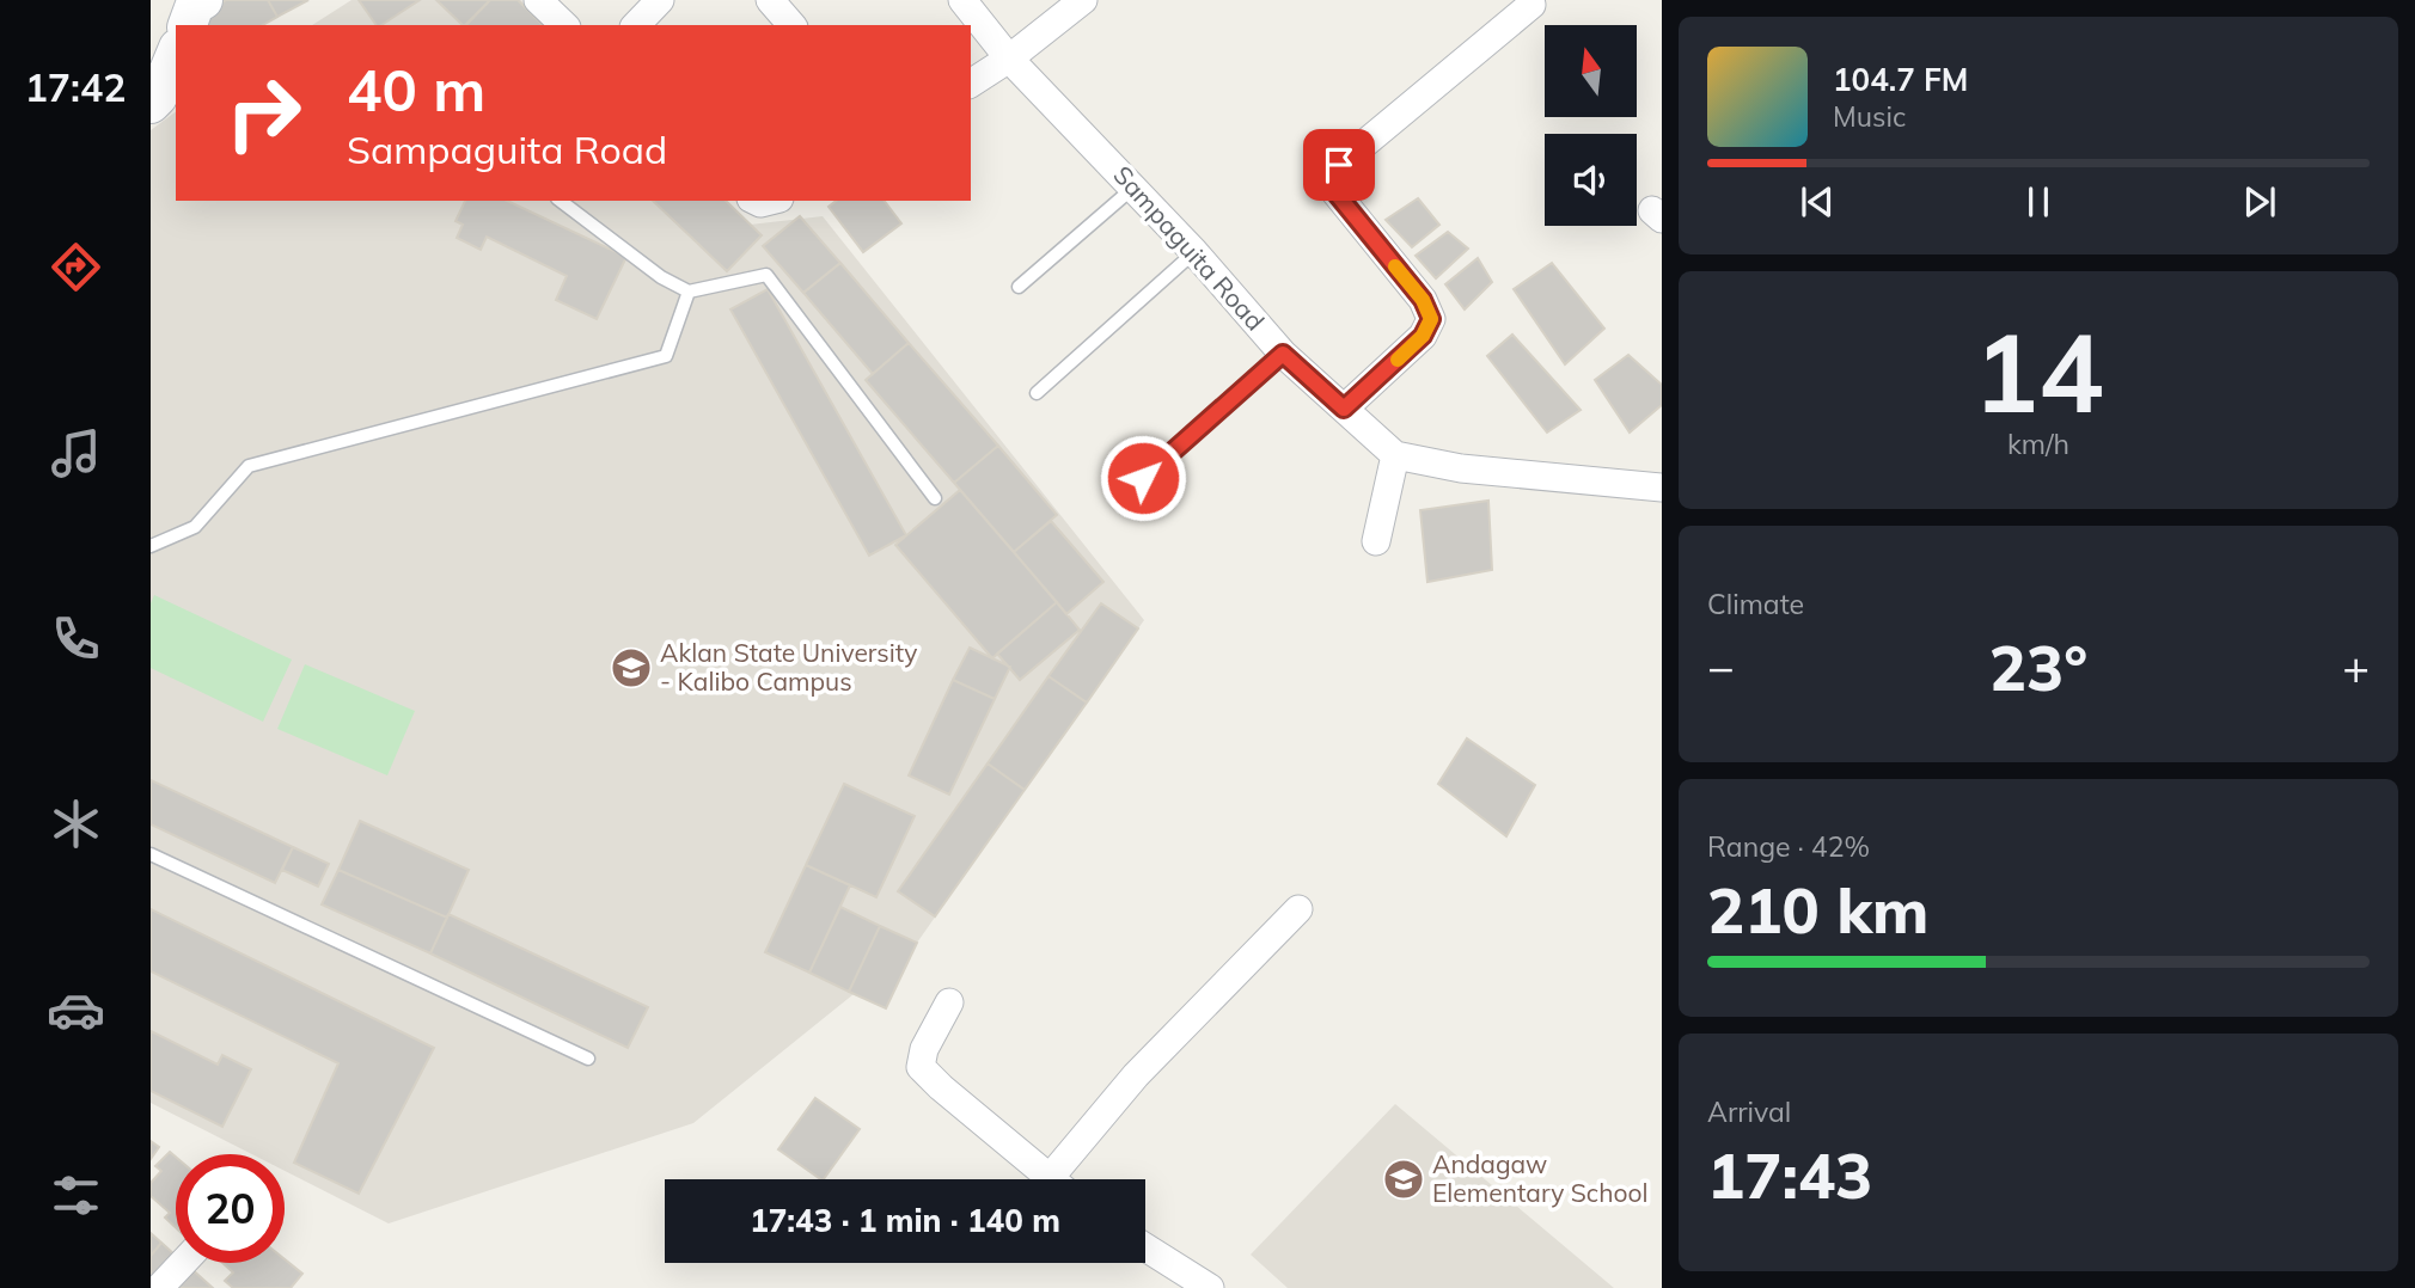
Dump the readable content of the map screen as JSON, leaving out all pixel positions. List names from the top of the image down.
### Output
{
  "streets": {
    "street": ["Sampaguita Road"]
  },
  "places": {
    "school or university": ["Aklan State University - Kalibo Campus", "Andagaw Elementary School"]
  },
  "north": "top",
  "page": {
    "tabs": "17:42",
    "turn": ["40 m", "Sampaguita Road"],
    "song": ["104.7 FM", "Music"],
    "tile": [
      ["14", "km/h"],
      "Climate",
      ["Range · 42%", "210 km"],
      ["Arrival", "17:43"]
    ],
    "heat": ["−", "23°", "+"],
    "limit": "20",
    "trip": "17:43 · 1 min · 140 m"
  }
}
